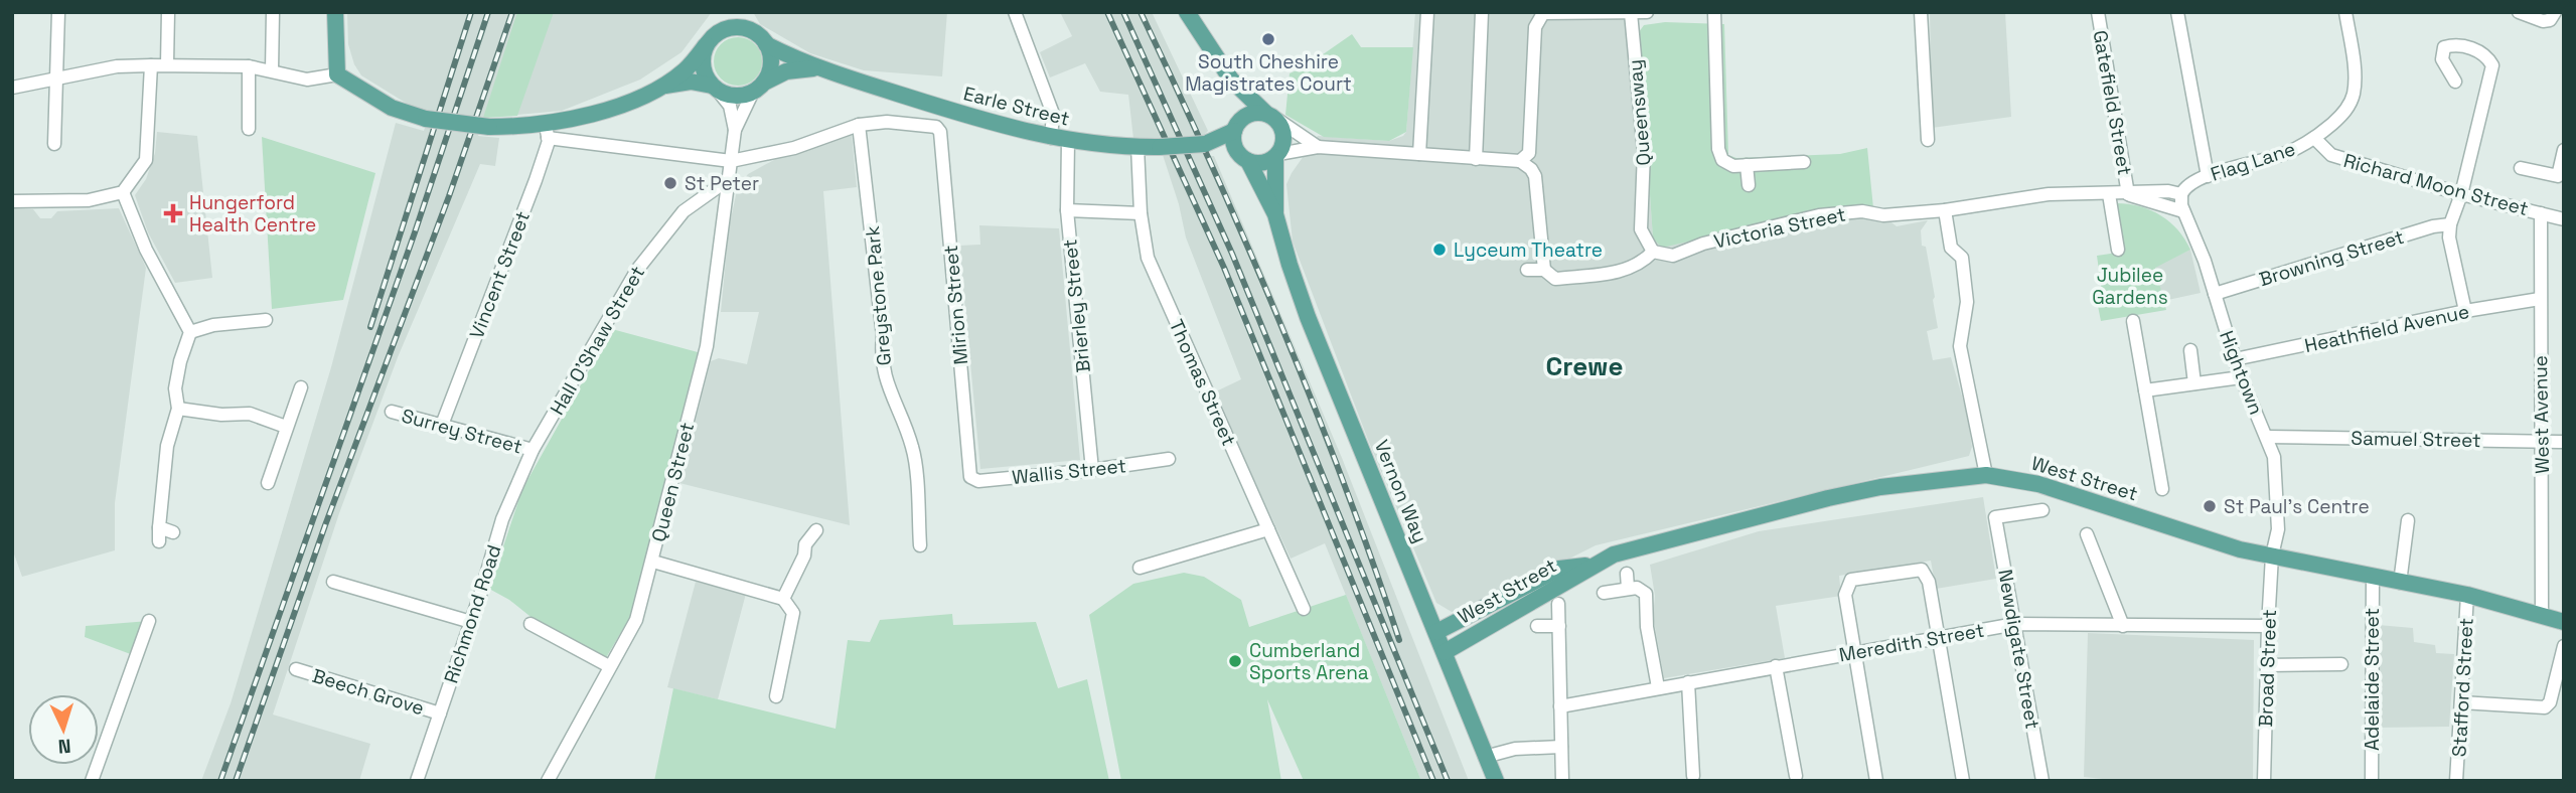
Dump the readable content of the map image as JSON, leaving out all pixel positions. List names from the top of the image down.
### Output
{
  "streets": {
    "main road": ["Earle Street", "West Street", "Vernon Way"],
    "street": [
      "Gatefield Street",
      "Queensway",
      "Flag Lane",
      "Richard Moon Street",
      "Victoria Street",
      "Browning Street",
      "Vincent Street",
      "Greystone Park",
      "Mirion Street",
      "Brierley Street",
      "Heathfield Avenue",
      "Hall O'Shaw Street",
      "Hightown",
      "Thomas Street",
      "West Avenue",
      "Surrey Street",
      "Samuel Street",
      "Wallis Street",
      "Queen Street",
      "Richmond Road",
      "Meredith Street",
      "Newdigate Street",
      "Broad Street",
      "Adelaide Street",
      "Stafford Street",
      "Beech Grove"
    ]
  },
  "crossings": [
    ["Gatefield Street", "Victoria Street"],
    ["Earle Street", "Brierley Street"],
    ["Earle Street", "Thomas Street"],
    ["Earle Street", "Vernon Way"],
    ["Queensway", "Victoria Street"],
    ["Flag Lane", "Richard Moon Street"],
    ["Flag Lane", "Victoria Street"],
    ["Flag Lane", "Hightown"],
    ["Richard Moon Street", "West Avenue"],
    ["Victoria Street", "Hightown"],
    ["Browning Street", "Hightown"],
    ["Vincent Street", "Surrey Street"],
    ["Greystone Park", "Mirion Street"],
    ["Mirion Street", "Wallis Street"],
    ["Brierley Street", "Wallis Street"],
    ["Heathfield Avenue", "Hightown"],
    ["Heathfield Avenue", "West Avenue"],
    ["Hall O'Shaw Street", "Surrey Street"],
    ["Hall O'Shaw Street", "Queen Street"],
    ["Hall O'Shaw Street", "Richmond Road"],
    ["Hightown", "Samuel Street"],
    ["Hightown", "West Street"],
    ["Hightown", "Broad Street"],
    ["West Avenue", "Samuel Street"],
    ["West Avenue", "West Street"],
    ["Surrey Street", "Richmond Road"],
    ["West Street", "Vernon Way"],
    ["West Street", "Broad Street"],
    ["West Street", "Adelaide Street"],
    ["West Street", "Stafford Street"],
    ["Richmond Road", "Beech Grove"],
    ["Meredith Street", "Newdigate Street"],
    ["Meredith Street", "Broad Street"]
  ],
  "districts": ["Crewe"],
  "parks": ["Jubilee Gardens"],
  "places": {
    "other": [
      "South Cheshire Magistrates Court",
      "St Peter",
      "Lyceum Theatre",
      "St Paul's Centre",
      "Cumberland Sports Arena"
    ],
    "health": ["Hungerford Health Centre"]
  },
  "north": "bottom"
}
